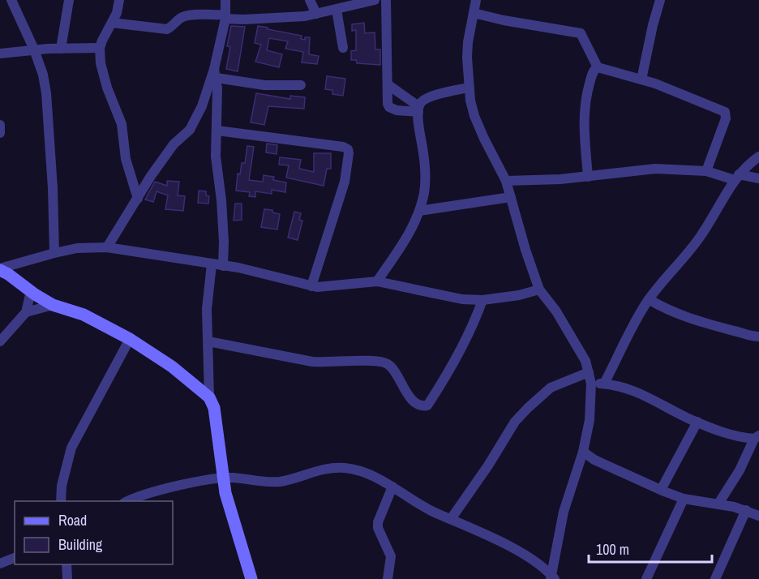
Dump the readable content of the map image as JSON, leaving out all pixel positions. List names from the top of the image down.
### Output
{
  "legend": ["Road", "Building"],
  "scale_bar": "100 m"
}
